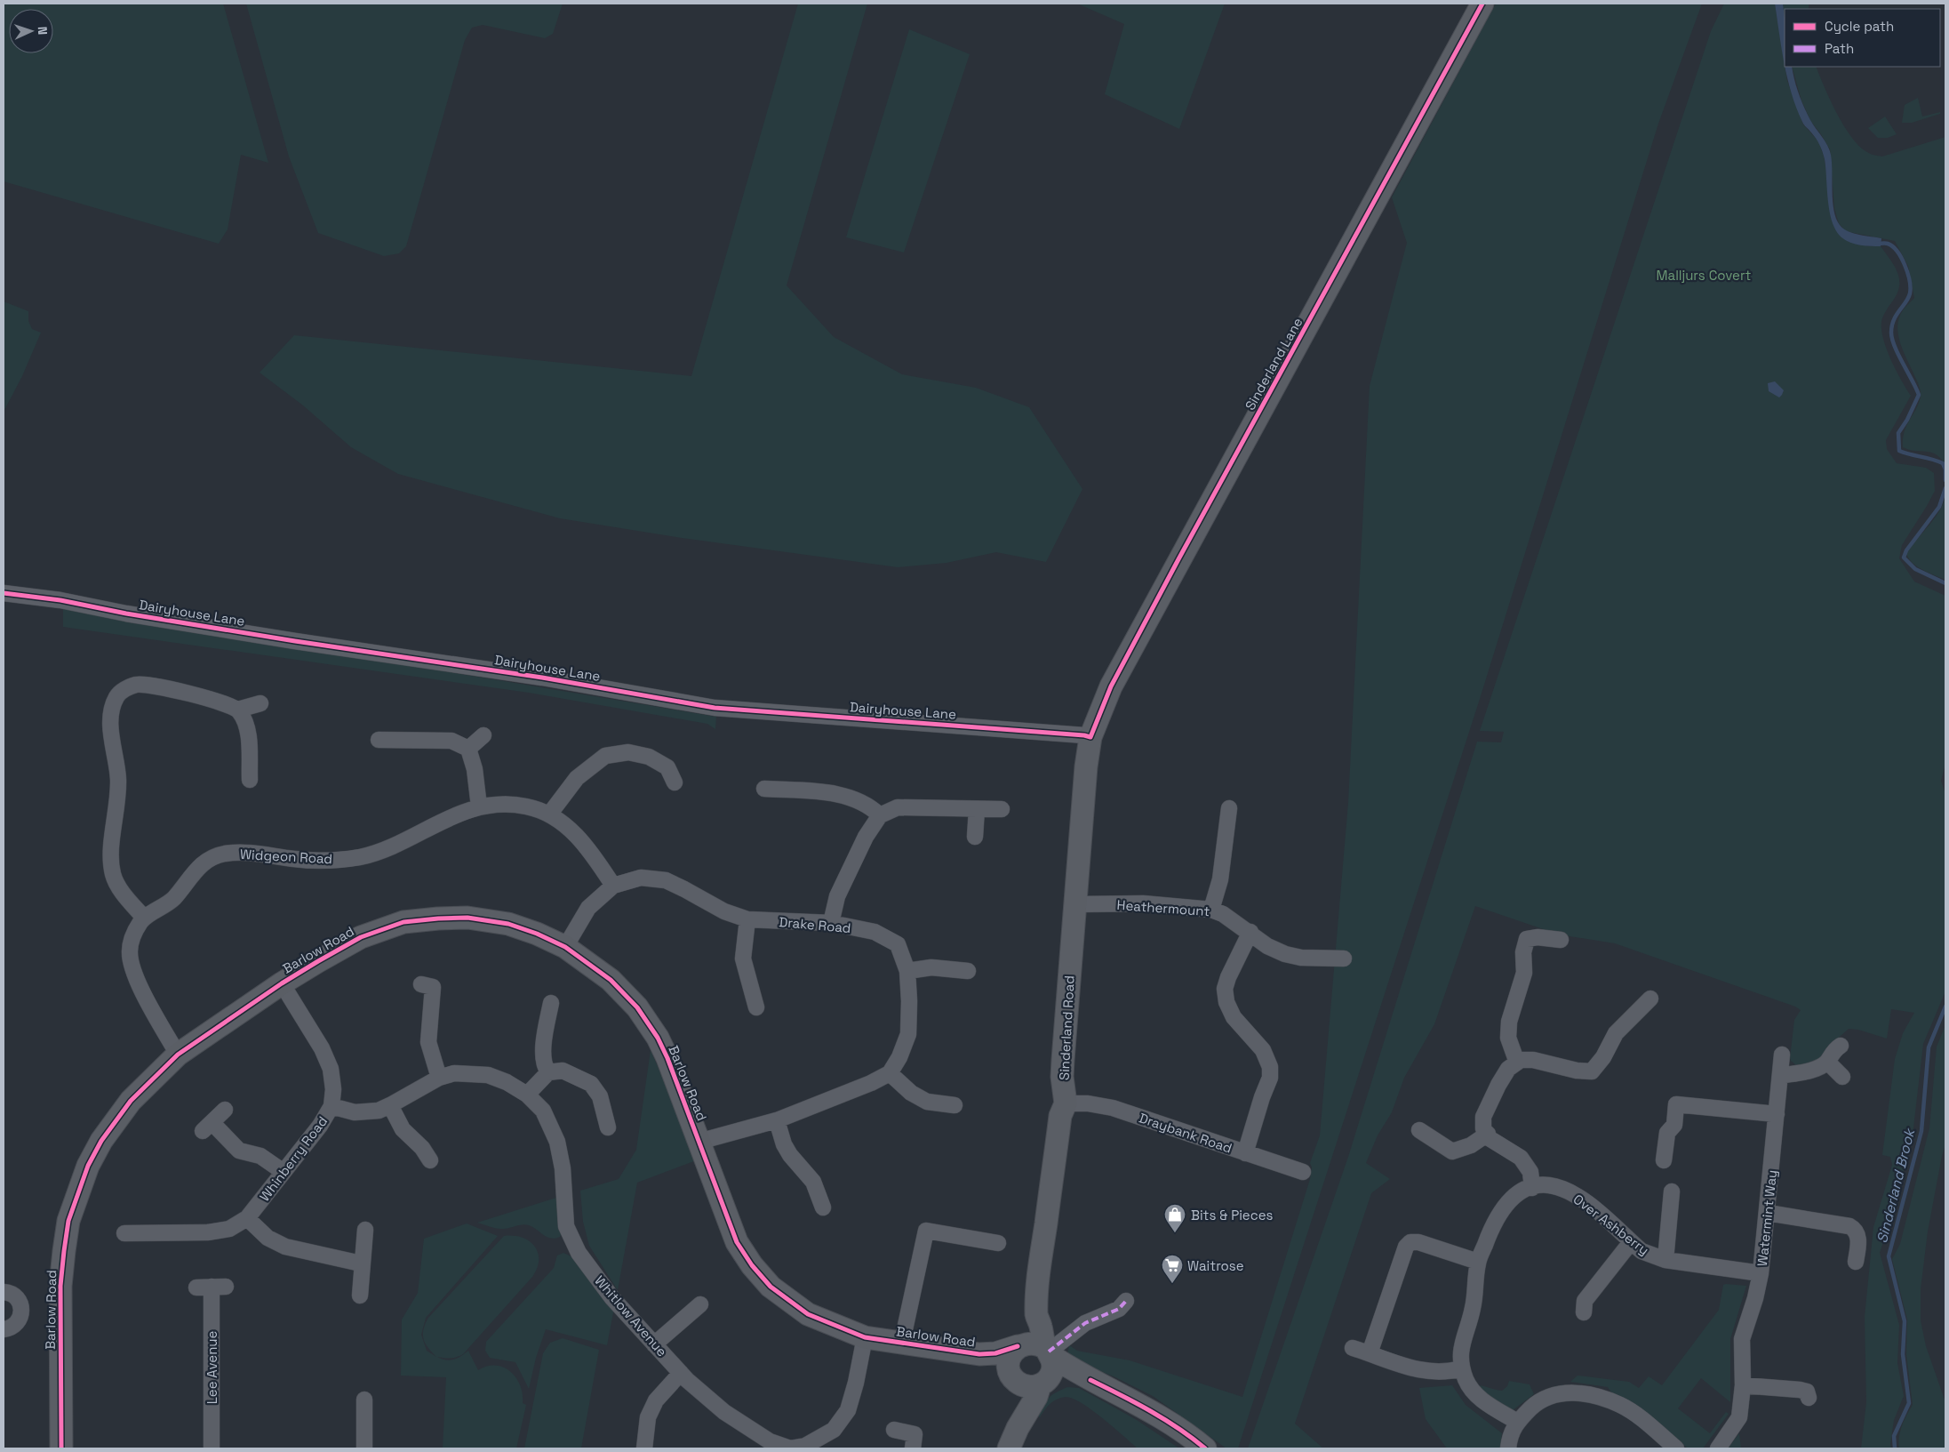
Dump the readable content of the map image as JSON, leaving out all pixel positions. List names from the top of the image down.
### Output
{
  "streets": {
    "street": [
      "Sinderland Lane",
      "Dairyhouse Lane",
      "Widgeon Road",
      "Heathermount",
      "Drake Road",
      "Barlow Road",
      "Sinderland Road",
      "Draybank Road",
      "Whinberry Road",
      "Watermint Way",
      "Over Ashberry",
      "Whitlow Avenue",
      "Lee Avenue"
    ]
  },
  "crossings": [
    ["Sinderland Lane", "Dairyhouse Lane"],
    ["Sinderland Lane", "Sinderland Road"],
    ["Dairyhouse Lane", "Sinderland Road"],
    ["Widgeon Road", "Drake Road"],
    ["Widgeon Road", "Barlow Road"],
    ["Heathermount", "Sinderland Road"],
    ["Drake Road", "Barlow Road"],
    ["Barlow Road", "Sinderland Road"],
    ["Barlow Road", "Whinberry Road"],
    ["Barlow Road", "Whitlow Avenue"],
    ["Sinderland Road", "Draybank Road"],
    ["Whinberry Road", "Whitlow Avenue"],
    ["Watermint Way", "Over Ashberry"]
  ],
  "water": ["Sinderland Brook"],
  "parks": ["Malljurs Covert"],
  "places": {
    "shop": ["Bits & Pieces"],
    "supermarket": ["Waitrose"]
  },
  "legend": ["Cycle path", "Path"],
  "north": "right"
}
